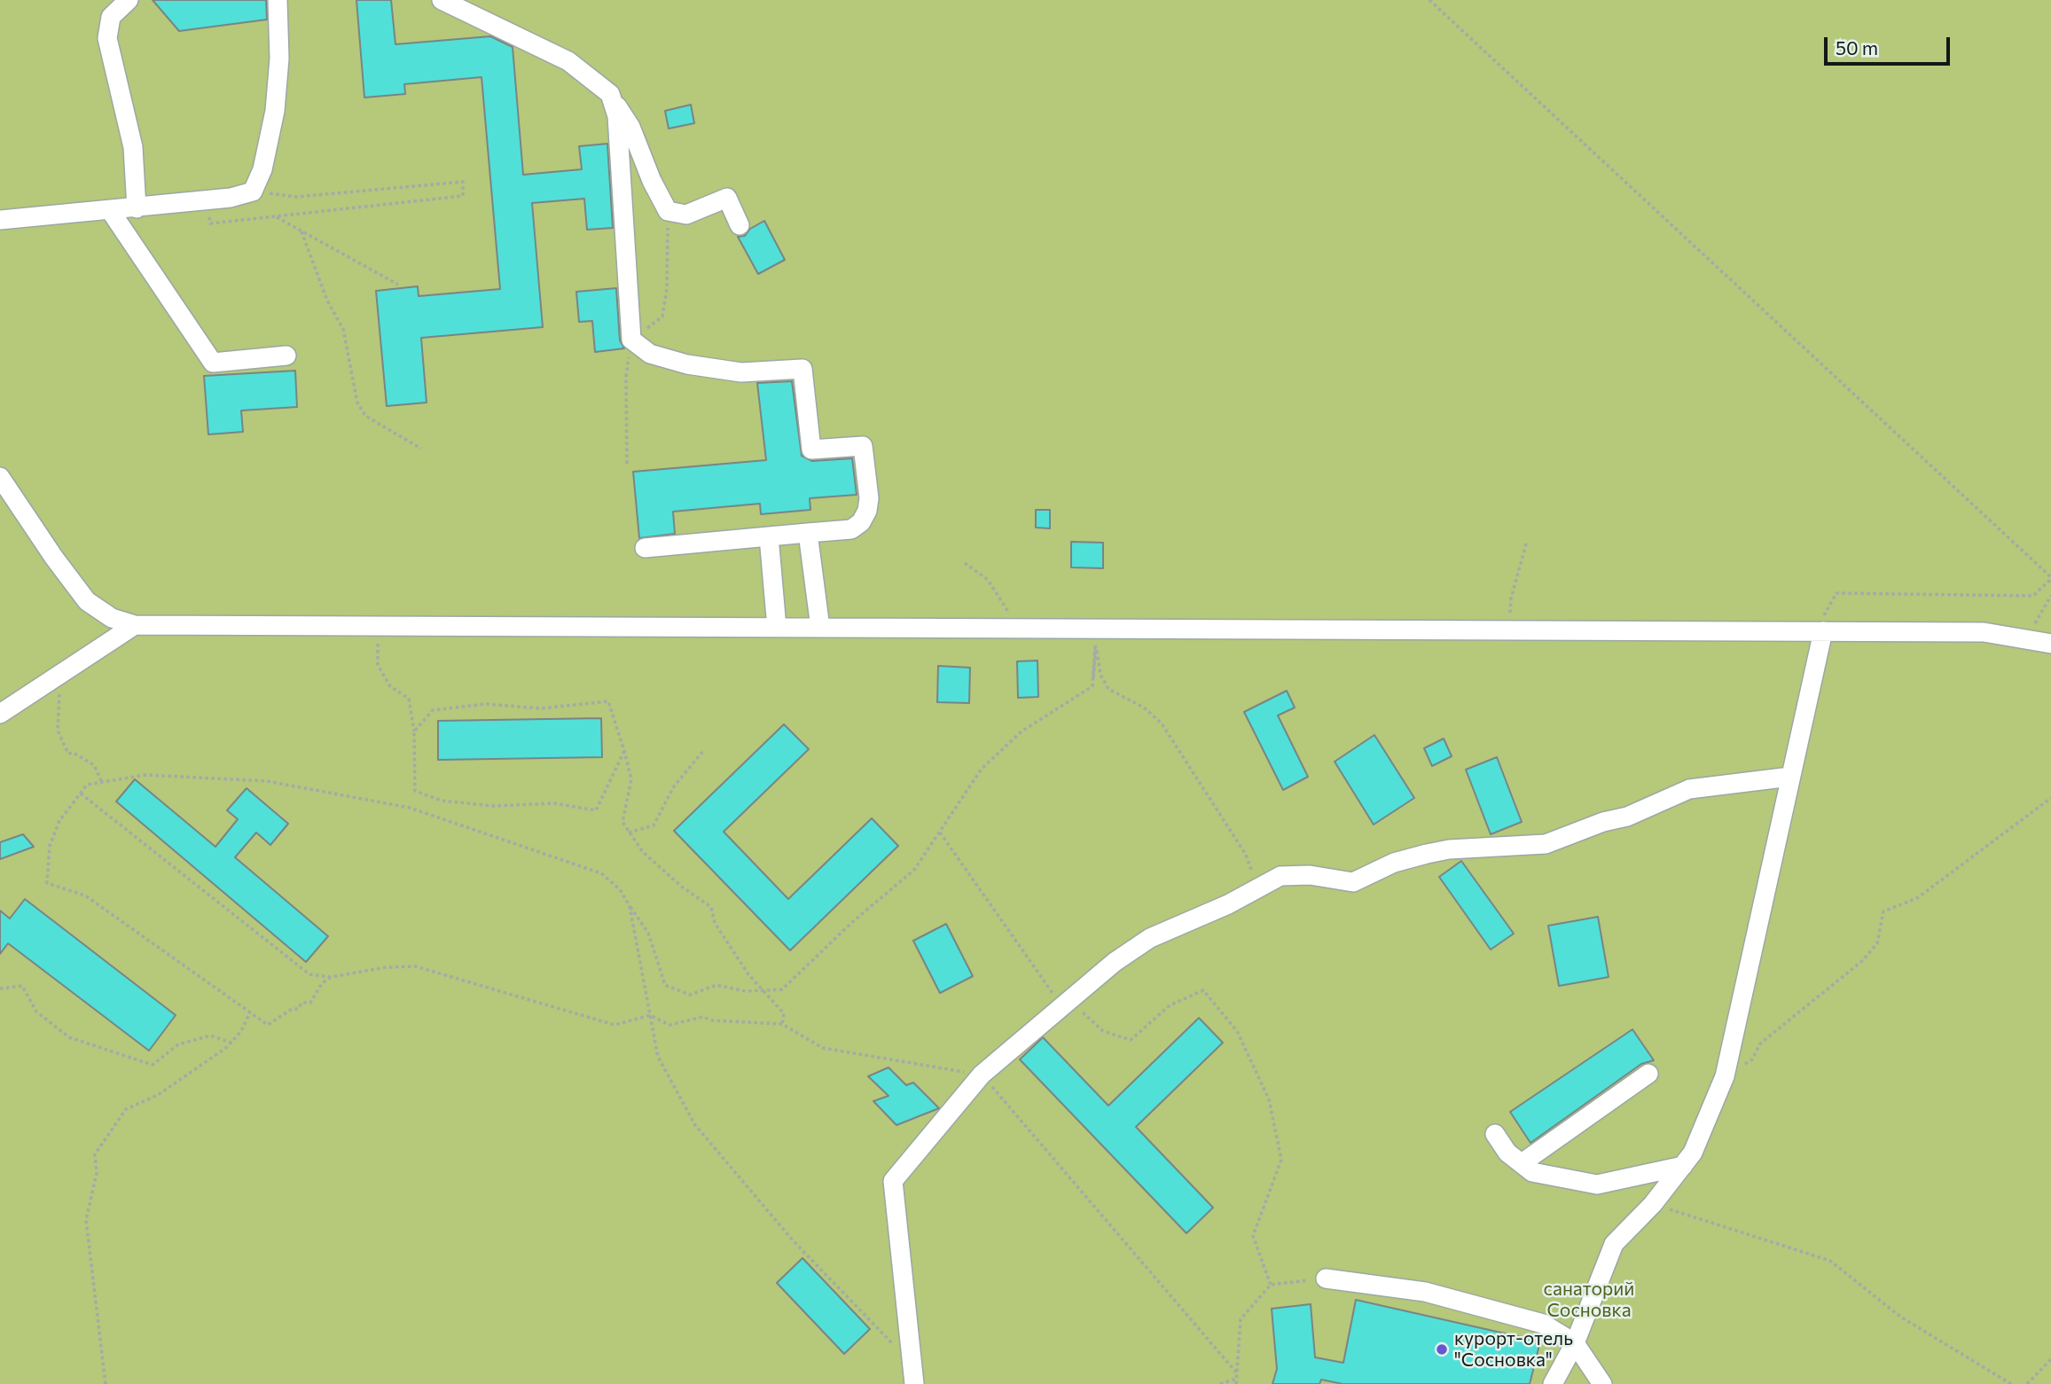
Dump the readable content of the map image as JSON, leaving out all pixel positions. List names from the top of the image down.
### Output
{
  "parks": ["санаторий Сосновка"],
  "places": ["курорт-отель \"Сосновка\""],
  "scale_bar": "50 m"
}
